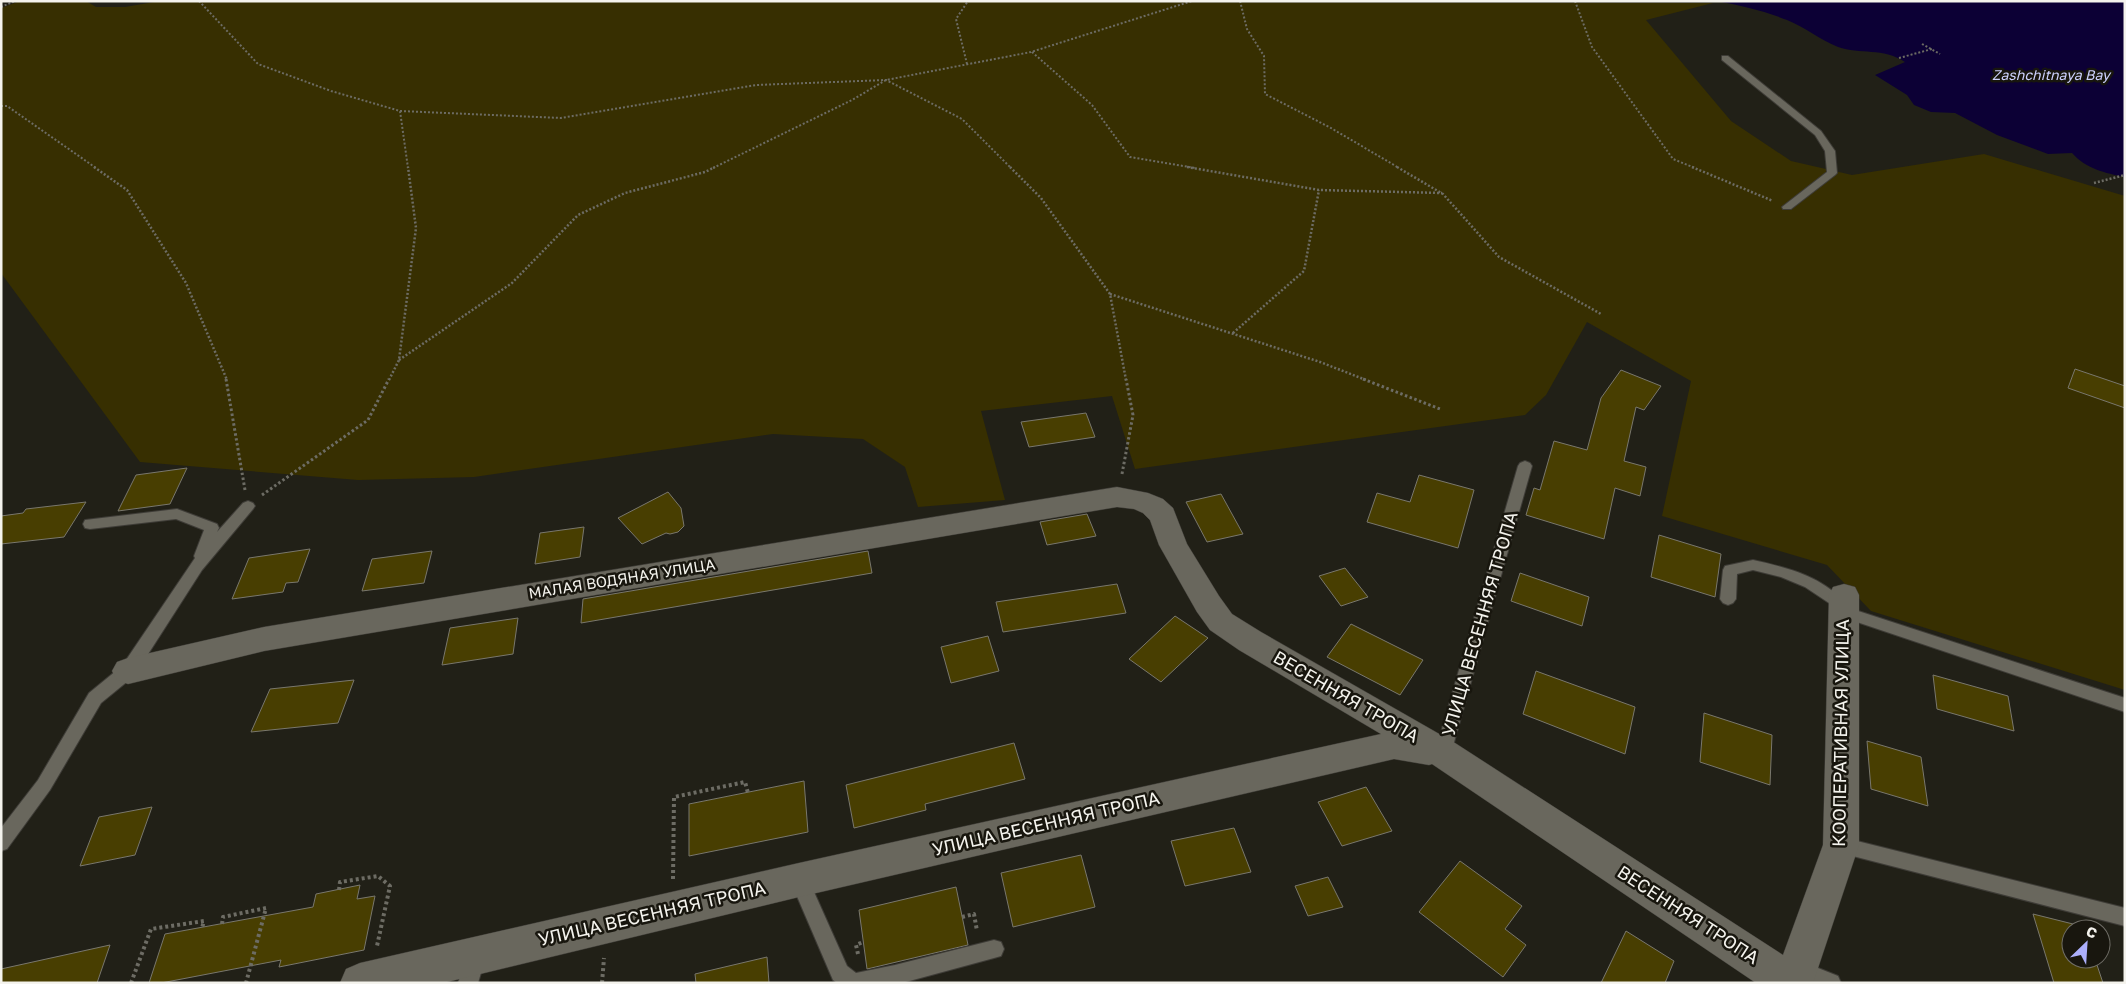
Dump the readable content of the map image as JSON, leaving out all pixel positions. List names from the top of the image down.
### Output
{
  "streets": {
    "street": [
      "МАЛАЯ ВОДЯНАЯ УЛИЦА",
      "УЛИЦА ВЕСЕННЯЯ ТРОПА",
      "ВЕСЕННЯЯ ТРОПА",
      "КООПЕРАТИВНАЯ УЛИЦА"
    ]
  },
  "crossings": [
    ["МАЛАЯ ВОДЯНАЯ УЛИЦА", "ВЕСЕННЯЯ ТРОПА"],
    ["УЛИЦА ВЕСЕННЯЯ ТРОПА", "ВЕСЕННЯЯ ТРОПА"],
    ["ВЕСЕННЯЯ ТРОПА", "КООПЕРАТИВНАЯ УЛИЦА"]
  ],
  "water": ["Zashchitnaya Bay"],
  "north": "top right"
}
